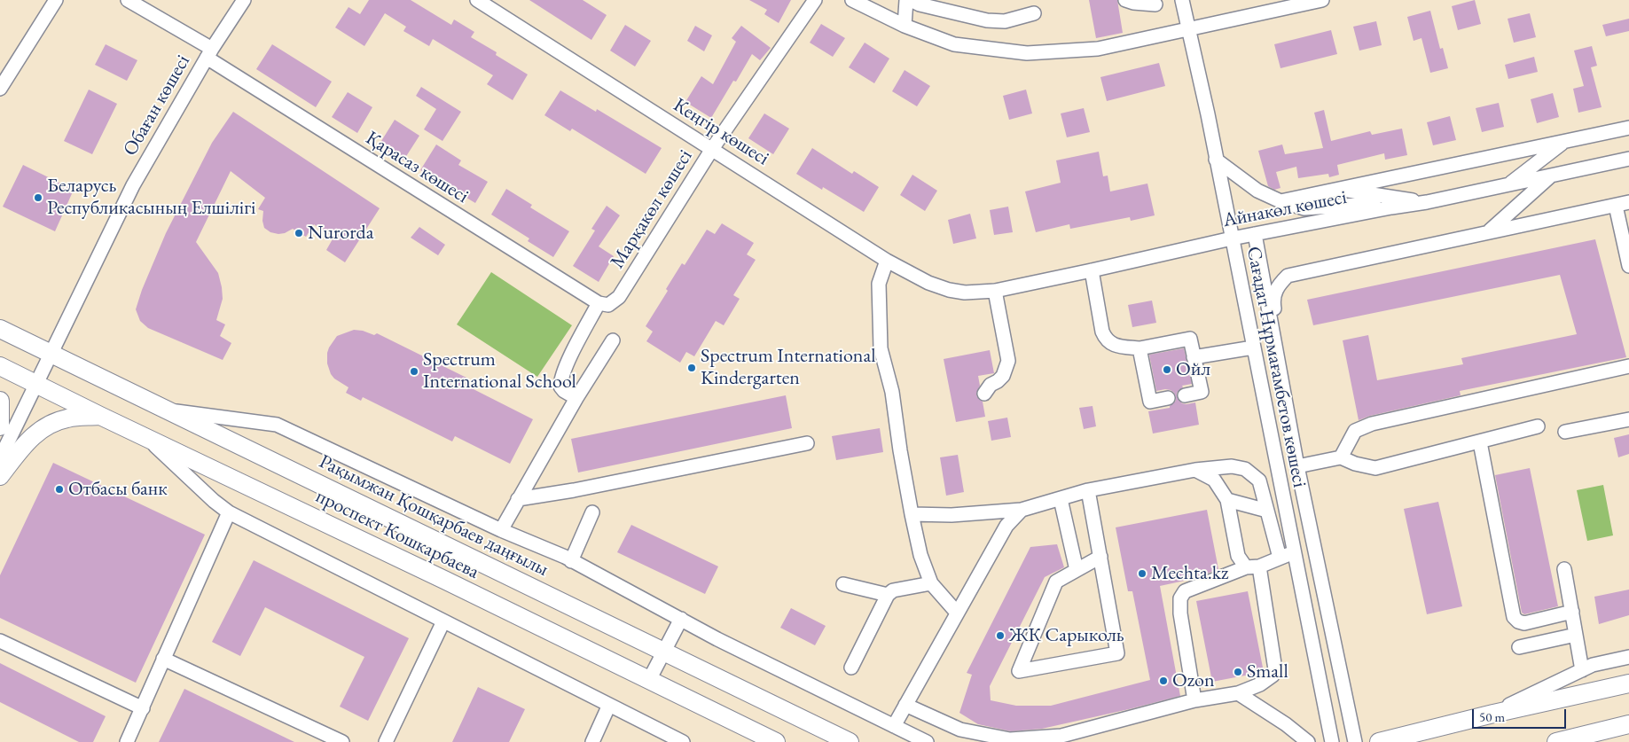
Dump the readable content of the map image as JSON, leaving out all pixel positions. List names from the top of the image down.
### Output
{
  "streets": {
    "main road": ["Рақымжан Қошқарбаев даңғылы", "проспект Кошкарбаева"],
    "street": [
      "Обаған көшесі",
      "Кеңгір көшесі",
      "Қарасаз көшесі",
      "Марқакөл көшесі",
      "Айнакөл көшесі",
      "Сағадат Нұрмағамбетов көшесі"
    ]
  },
  "crossings": [
    ["Обаған көшесі", "Қарасаз көшесі"],
    ["Обаған көшесі", "Рақымжан Қошқарбаев даңғылы"],
    ["Обаған көшесі", "проспект Кошкарбаева"],
    ["Кеңгір көшесі", "Марқакөл көшесі"],
    ["Кеңгір көшесі", "Айнакөл көшесі"],
    ["Қарасаз көшесі", "Марқакөл көшесі"],
    ["Айнакөл көшесі", "Сағадат Нұрмағамбетов көшесі"]
  ],
  "places": [
    "Беларусь Республикасының Елшілігі",
    "Nurorda",
    "Spectrum International Kindergarten",
    "Ойл",
    "Spectrum International School",
    "Отбасы банк",
    "Mechta.kz",
    "ЖК Сарыколь",
    "Small",
    "Ozon"
  ],
  "scale_bar": "50 m"
}
